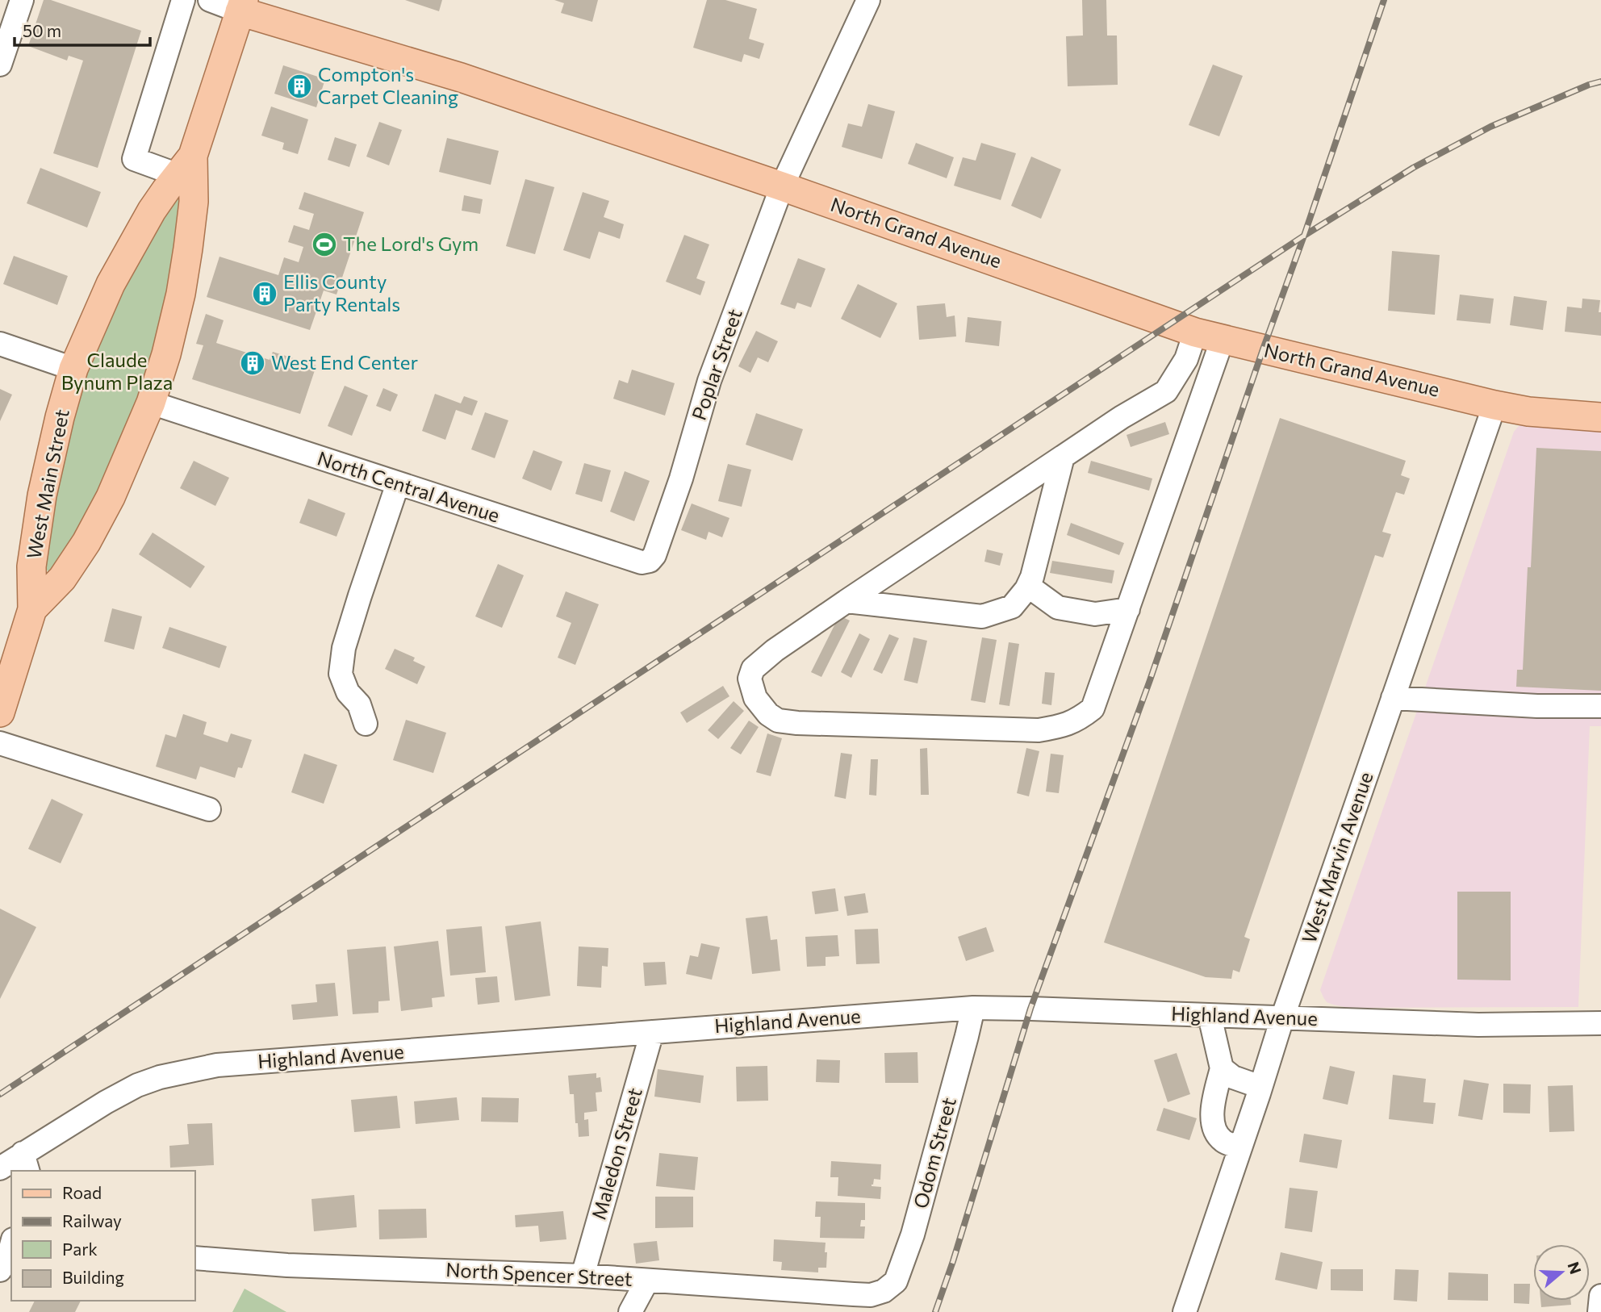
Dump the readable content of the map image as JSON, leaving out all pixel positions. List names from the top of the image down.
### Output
{
  "streets": {
    "main road": ["North Grand Avenue", "West Main Street"],
    "street": [
      "Poplar Street",
      "North Central Avenue",
      "West Marvin Avenue",
      "Highland Avenue",
      "Odom Street",
      "Maledon Street",
      "North Spencer Street"
    ]
  },
  "crossings": [
    ["North Grand Avenue", "Poplar Street"],
    ["North Grand Avenue", "West Main Street"],
    ["North Grand Avenue", "West Marvin Avenue"],
    ["Poplar Street", "North Central Avenue"],
    ["West Main Street", "North Central Avenue"],
    ["West Marvin Avenue", "Highland Avenue"],
    ["Highland Avenue", "Odom Street"],
    ["Highland Avenue", "Maledon Street"],
    ["Odom Street", "North Spencer Street"],
    ["Maledon Street", "North Spencer Street"]
  ],
  "parks": ["Claude Bynum Plaza"],
  "places": {
    "building": ["Compton's Carpet Cleaning", "Ellis County Party Rentals", "West End Center"],
    "sports": ["The Lord's Gym"]
  },
  "legend": [
    "Road",
    "Railway",
    "Park",
    "Building"
  ],
  "scale_bar": "50 m",
  "north": "right"
}
